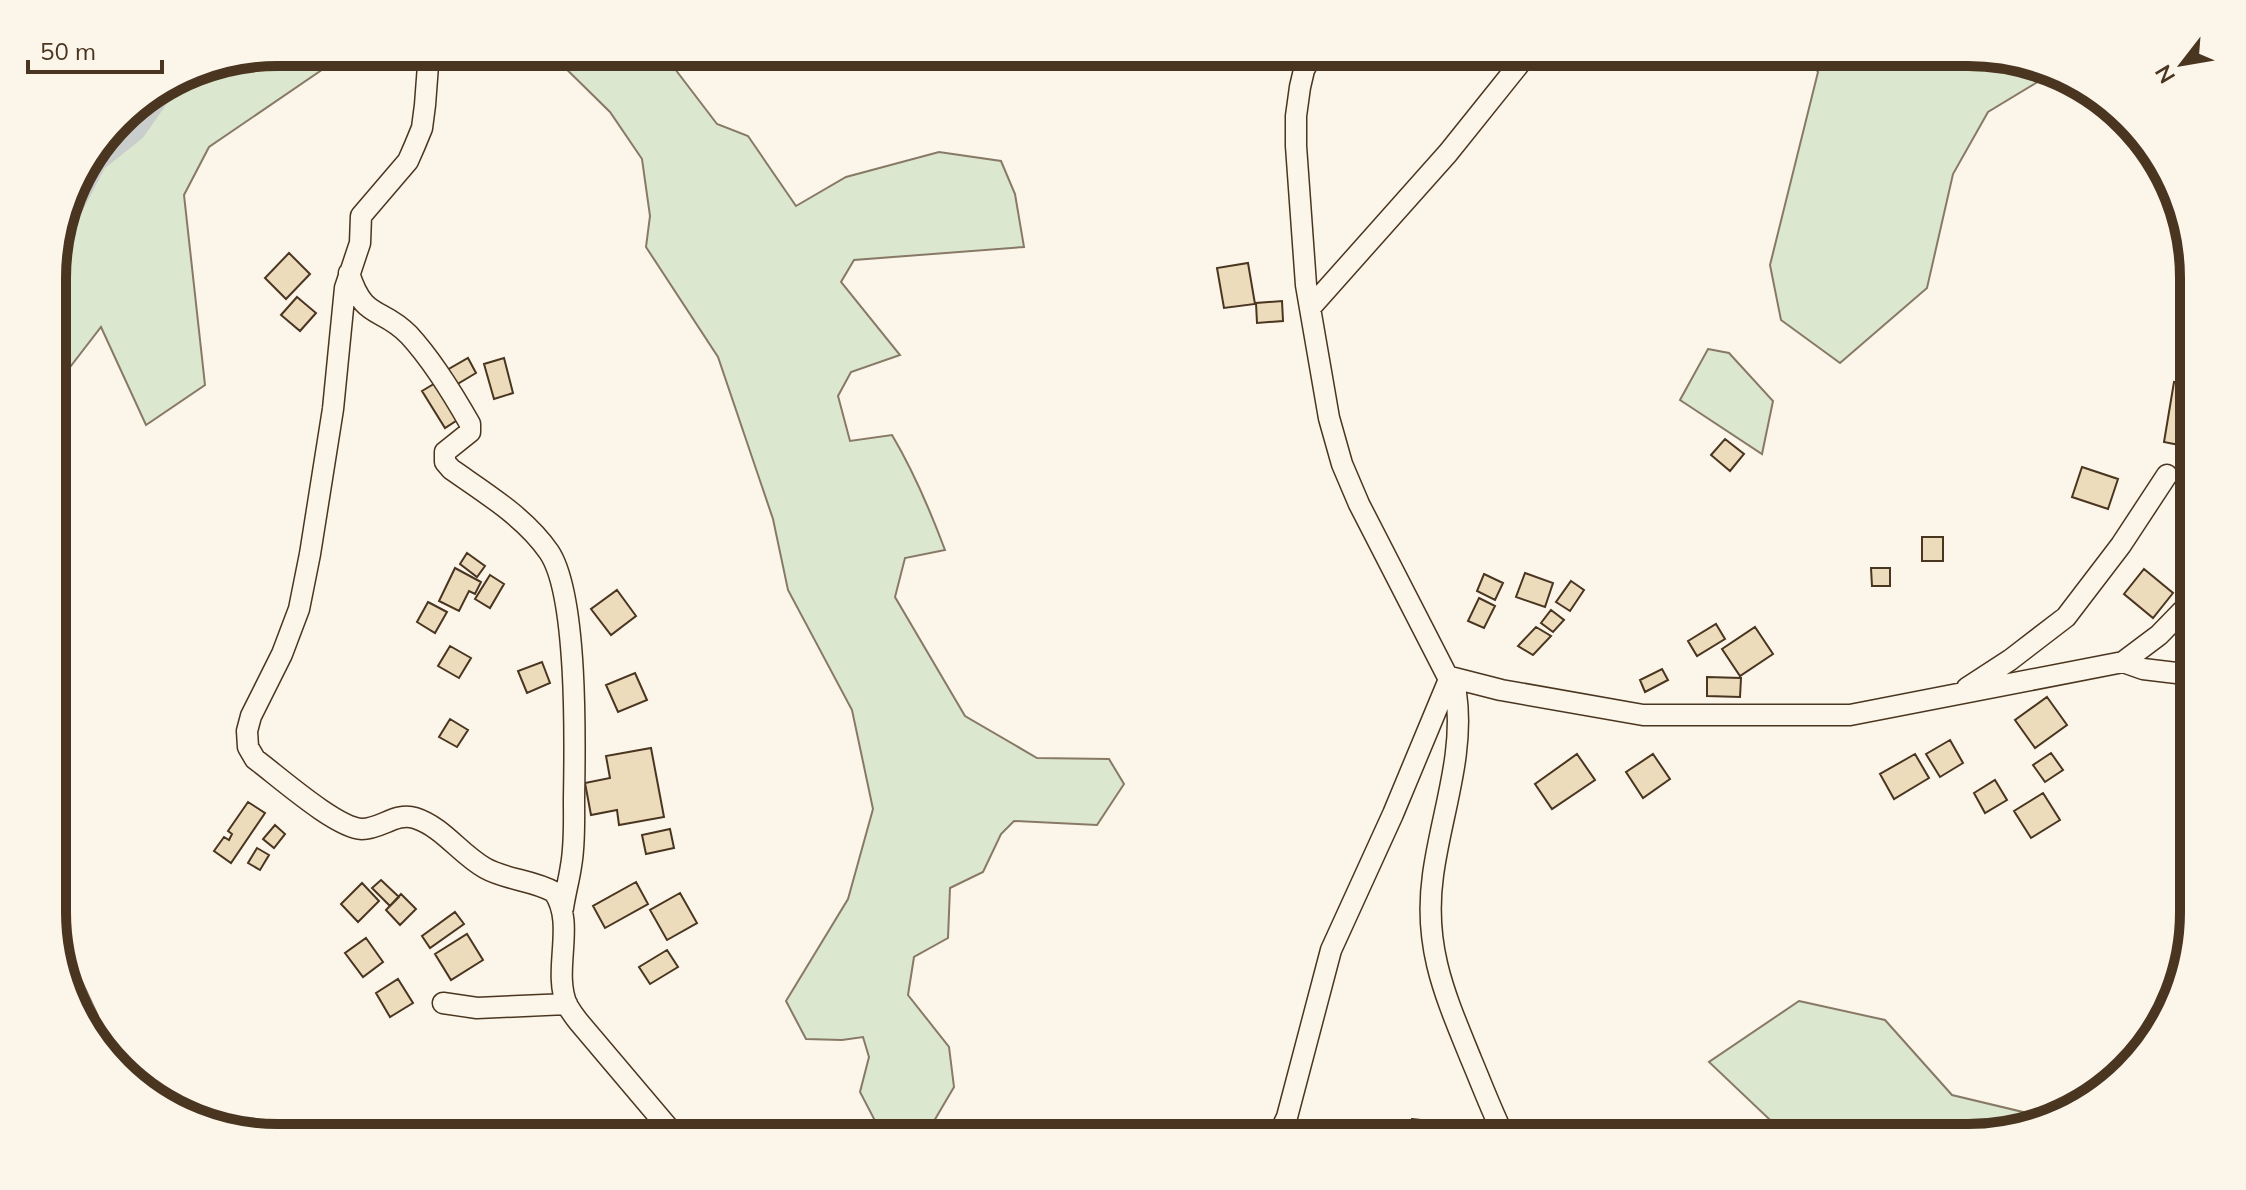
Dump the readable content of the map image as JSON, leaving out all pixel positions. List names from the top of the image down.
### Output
{
  "scale_bar": "50 m",
  "north": "bottom left"
}
